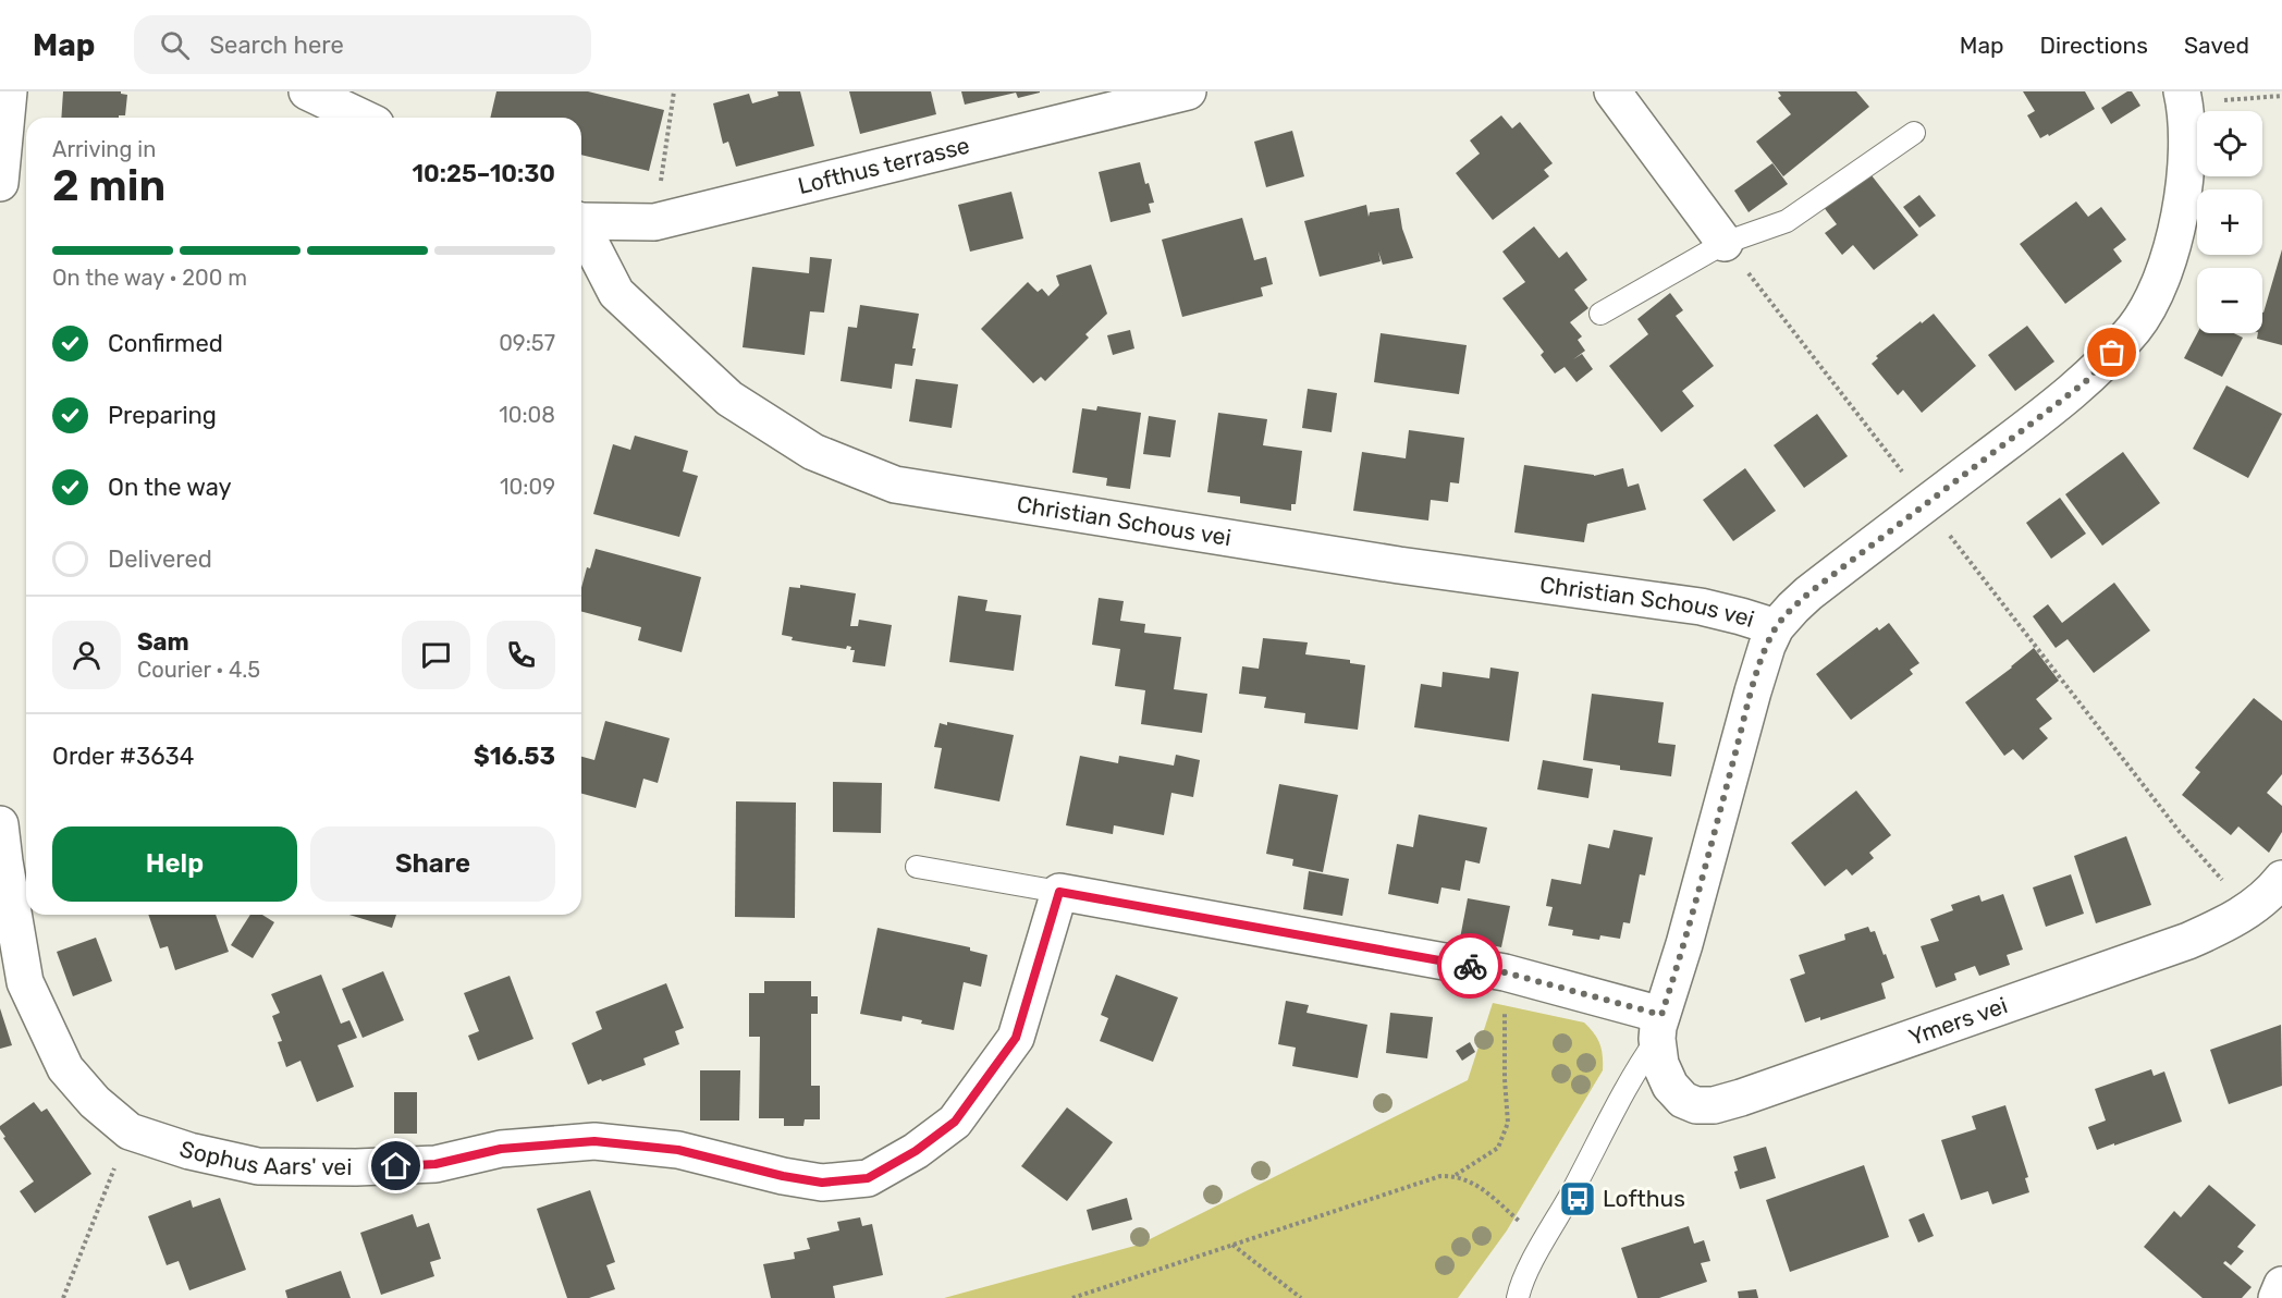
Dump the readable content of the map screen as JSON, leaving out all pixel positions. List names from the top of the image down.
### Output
{
  "streets": {
    "street": [
      "Lofthus terrasse",
      "Christian Schous vei",
      "Ymers vei",
      "Sophus Aars' vei"
    ]
  },
  "places": {
    "bus stop": ["Lofthus"]
  },
  "page": {
    "header": "Map",
    "search": "Search here",
    "nav": ["Map", "Directions", "Saved"],
    "map_buttons": ["+", "−"],
    "heading": ["2 min", "Arriving in", "10:25–10:30"],
    "panel": [
      "Sam",
      "Courier · 4.5",
      "Order #3634",
      "$16.53"
    ],
    "bar": "On the way · 200 m",
    "list": [
      ["Confirmed", "09:57"],
      ["Preparing", "10:08"],
      ["On the way", "10:09"],
      "Delivered"
    ],
    "buttons": ["Help", "Share"]
  }
}
